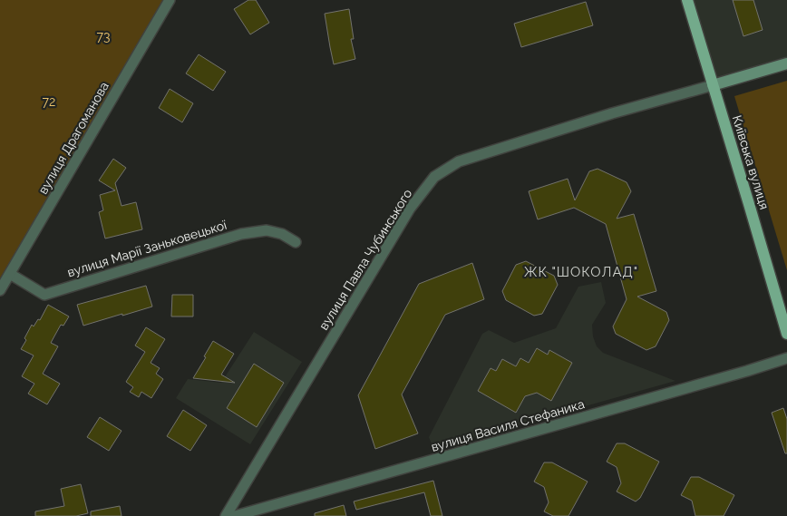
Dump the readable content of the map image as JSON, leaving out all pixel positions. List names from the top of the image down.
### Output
{
  "streets": {
    "main road": ["Київська вулиця"],
    "street": [
      "вулиця Драгоманова",
      "вулиця Марії Заньковецької",
      "вулиця Павла Чубинського",
      "вулиця Василя Стефаника"
    ]
  },
  "crossings": [
    ["вулиця Драгоманова", "вулиця Марії Заньковецької"],
    ["Київська вулиця", "вулиця Павла Чубинського"]
  ],
  "districts": ["ЖК \"ШОКОЛАД\""],
  "parks": ["73", "72"]
}
